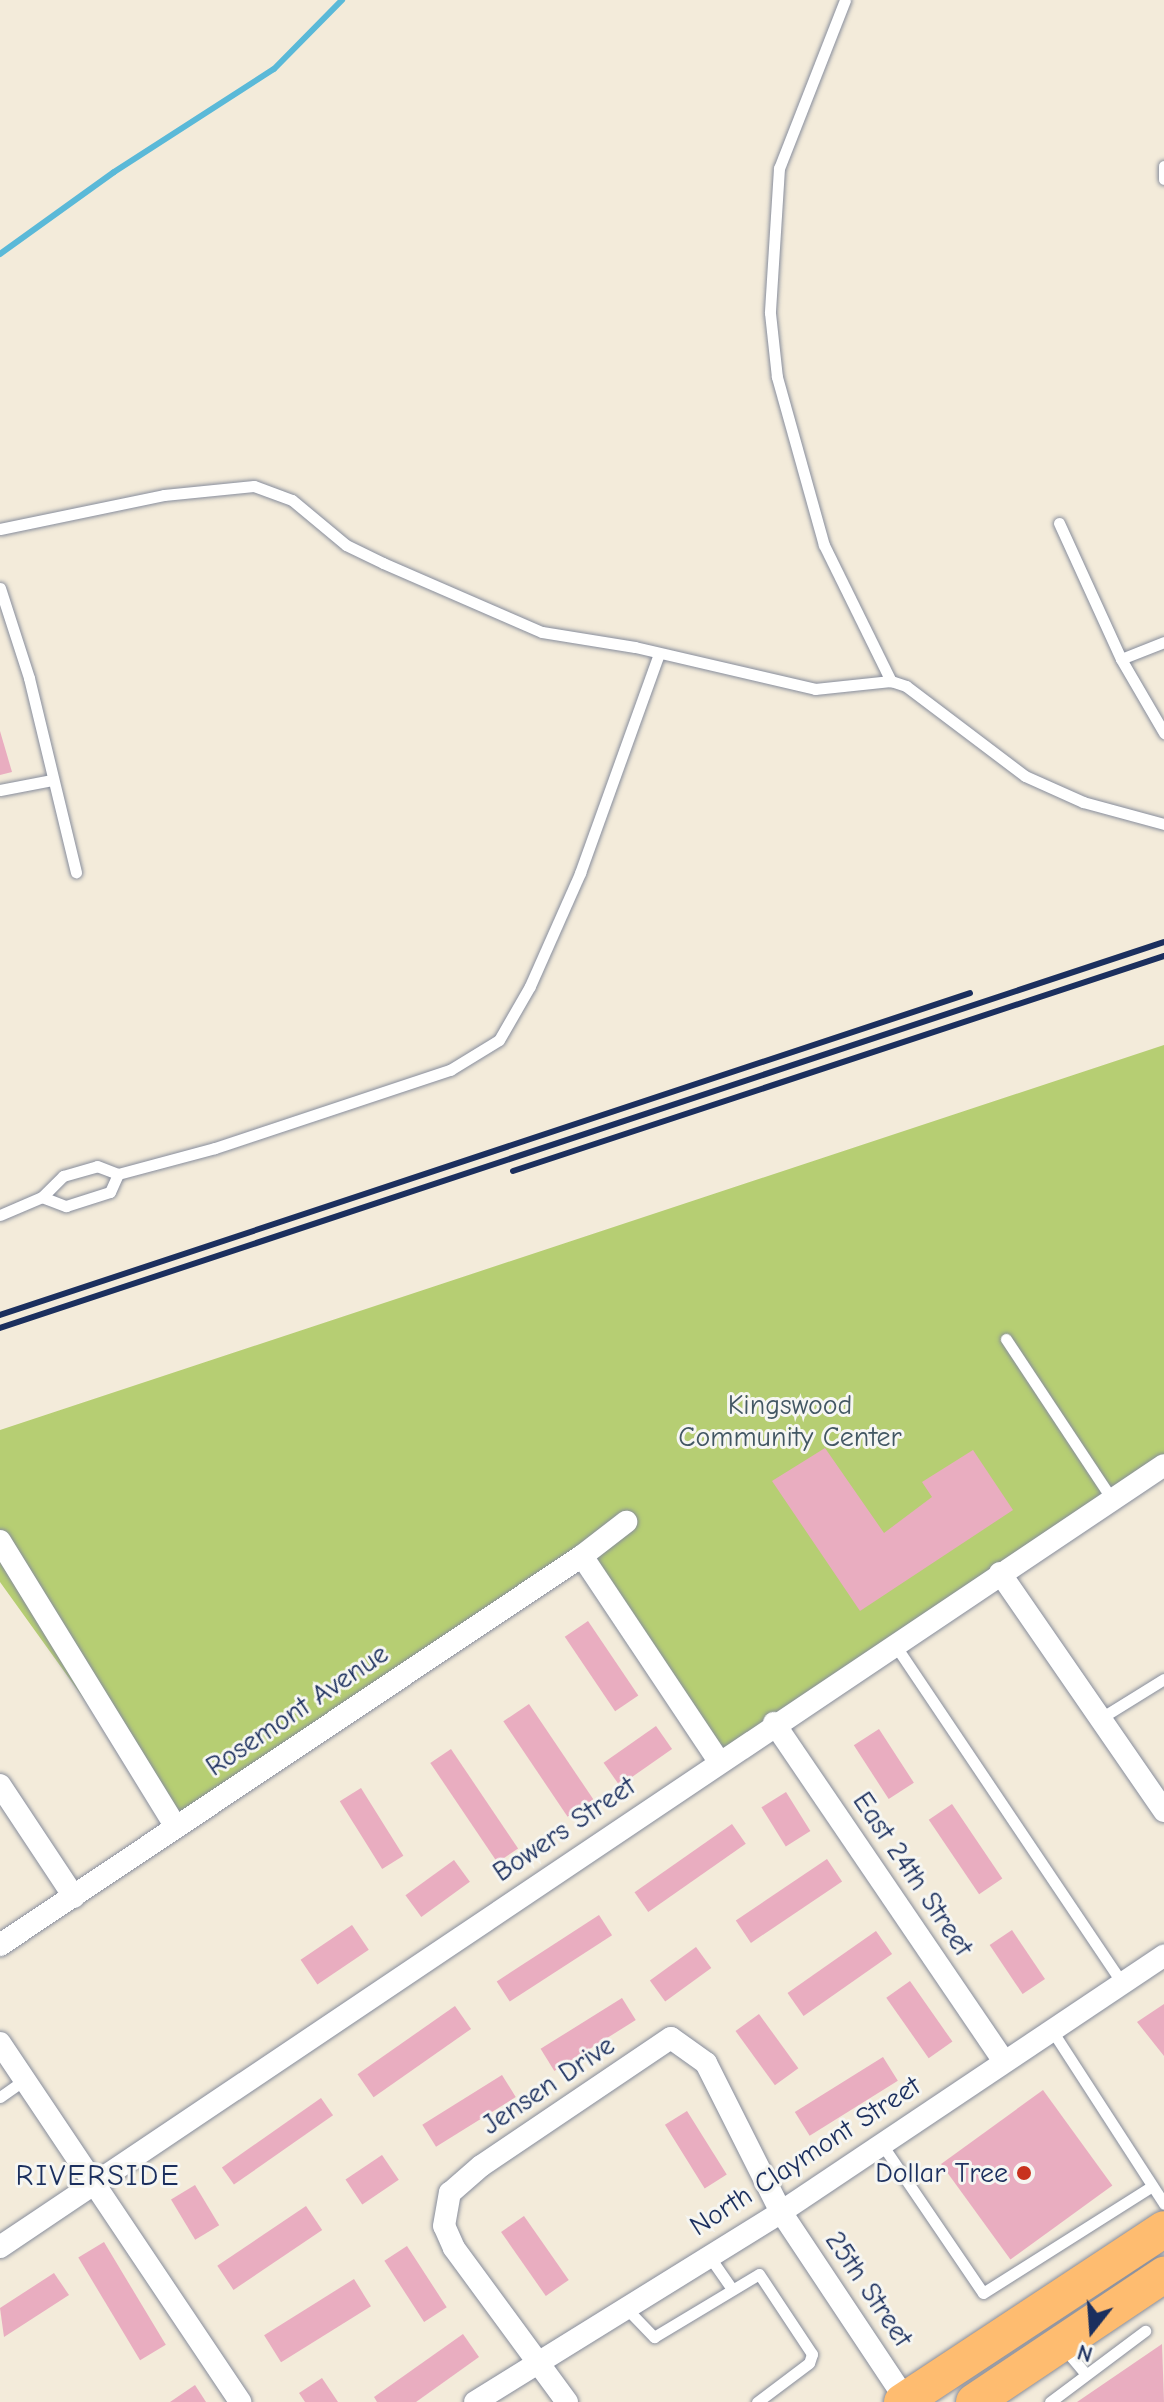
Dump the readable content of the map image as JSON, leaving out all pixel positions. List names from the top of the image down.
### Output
{
  "streets": {
    "street": [
      "Rosemont Avenue",
      "Bowers Street",
      "East 24th Street",
      "Jensen Drive",
      "North Claymont Street",
      "25th Street"
    ]
  },
  "crossings": [
    ["Bowers Street", "East 24th Street"],
    ["East 24th Street", "North Claymont Street"],
    ["Jensen Drive", "North Claymont Street"],
    ["Jensen Drive", "25th Street"],
    ["North Claymont Street", "25th Street"]
  ],
  "districts": ["RIVERSIDE"],
  "parks": ["Kingswood Community Center"],
  "places": ["Dollar Tree"],
  "north": "bottom"
}
